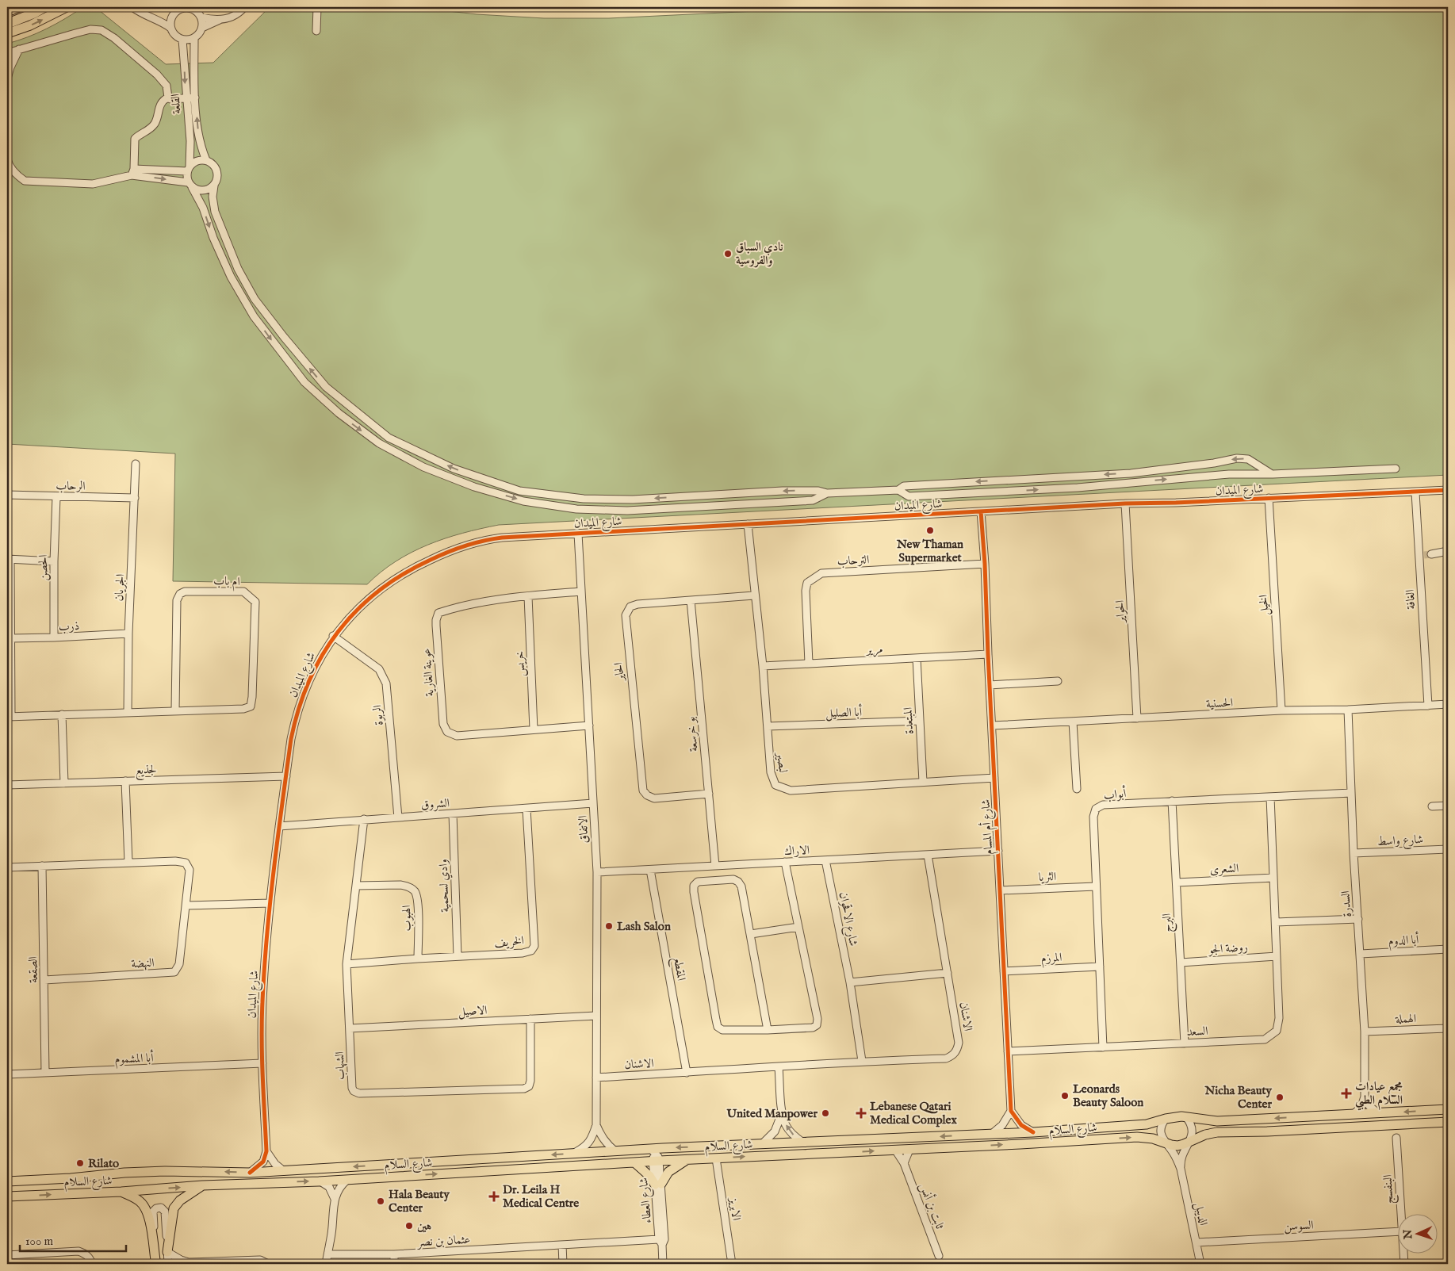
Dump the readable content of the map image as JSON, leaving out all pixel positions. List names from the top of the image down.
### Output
{
  "streets": {
    "main road": ["شارع السلام"],
    "street": [
      "القلعة",
      "الرحاب",
      "شارع الميدان",
      "الترحاب",
      "الحصن",
      "ام باب",
      "الجريان",
      "الغافة",
      "الخيل",
      "الحواير",
      "ذرب",
      "مرير",
      "خريس",
      "الحاير",
      "عوينة الغارية",
      "الحسنية",
      "أبا الصليل",
      "الربوة",
      "المبتعدة",
      "بو خرسعة",
      "لبصير",
      "لجذيع",
      "أبواب",
      "الشروق",
      "شارع أم المسام",
      "الاتفاق",
      "شارع واسط",
      "الاراك",
      "الشعرى",
      "الثريا",
      "وادي لسحمية",
      "السدرة",
      "الهبوب",
      "شارع الاقحوان",
      "البرج",
      "أبا الدوم",
      "الخريف",
      "روضة الجو",
      "المرزم",
      "النهضة",
      "المقطع",
      "الصقعة",
      "الاصيل",
      "الاشنان",
      "الهملة",
      "السعد",
      "أبا المشموم",
      "الشهاب",
      "البنفسج",
      "شارع العطاء",
      "ثابت بن أنس",
      "الابريز",
      "الديبل",
      "السوسن",
      "عثمان بن نصر"
    ]
  },
  "crossings": [
    ["الرحاب", "الحصن"],
    ["الرحاب", "الجريان"],
    ["شارع الميدان", "الغافة"],
    ["شارع الميدان", "الخيل"],
    ["شارع الميدان", "الحواير"],
    ["شارع الميدان", "الربوة"],
    ["شارع الميدان", "لبصير"],
    ["شارع الميدان", "لجذيع"],
    ["شارع الميدان", "الشروق"],
    ["شارع الميدان", "شارع أم المسام"],
    ["شارع الميدان", "الاتفاق"],
    ["شارع الميدان", "أبا المشموم"],
    ["الترحاب", "مرير"],
    ["الترحاب", "شارع أم المسام"],
    ["الحصن", "ذرب"],
    ["ام باب", "الجريان"],
    ["الجريان", "ذرب"],
    ["الغافة", "الحسنية"],
    ["الخيل", "الحسنية"],
    ["الحواير", "الحسنية"],
    ["مرير", "المبتعدة"],
    ["مرير", "لبصير"],
    ["مرير", "شارع أم المسام"],
    ["خريس", "عوينة الغارية"],
    ["الحاير", "بو خرسعة"],
    ["الحاير", "لبصير"],
    ["عوينة الغارية", "الاتفاق"],
    ["الحسنية", "شارع أم المسام"],
    ["الحسنية", "السدرة"],
    ["أبا الصليل", "المبتعدة"],
    ["أبا الصليل", "لبصير"],
    ["الربوة", "الشروق"],
    ["المبتعدة", "لبصير"],
    ["بو خرسعة", "الاراك"],
    ["لبصير", "شارع أم المسام"],
    ["أبواب", "الثريا"],
    ["أبواب", "السدرة"],
    ["أبواب", "البرج"],
    ["أبواب", "المرزم"],
    ["أبواب", "السعد"],
    ["الشروق", "الاتفاق"],
    ["الشروق", "وادي لسحمية"],
    ["الشروق", "الخريف"],
    ["الشروق", "الشهاب"],
    ["شارع أم المسام", "الاراك"],
    ["شارع أم المسام", "الثريا"],
    ["شارع أم المسام", "المرزم"],
    ["شارع أم المسام", "السعد"],
    ["الاتفاق", "الاراك"],
    ["الاتفاق", "الاصيل"],
    ["الاتفاق", "الاشنان"],
    ["الاتفاق", "شارع السلام"],
    ["شارع واسط", "السدرة"],
    ["الاراك", "شارع الاقحوان"],
    ["الاراك", "المقطع"],
    ["الاراك", "الاشنان"],
    ["الشعرى", "البرج"],
    ["الشعرى", "السعد"],
    ["وادي لسحمية", "الخريف"],
    ["السدرة", "أبا الدوم"],
    ["السدرة", "الهملة"],
    ["الهبوب", "الخريف"],
    ["الهبوب", "الشهاب"],
    ["شارع الاقحوان", "الاشنان"],
    ["البرج", "روضة الجو"],
    ["البرج", "السعد"],
    ["الخريف", "الشهاب"],
    ["روضة الجو", "السعد"],
    ["النهضة", "الصقعة"],
    ["المقطع", "الاشنان"],
    ["الصقعة", "أبا المشموم"],
    ["الاصيل", "الشهاب"],
    ["شارع السلام", "شارع العطاء"],
    ["شارع السلام", "ثابت بن أنس"],
    ["شارع السلام", "الابريز"],
    ["شارع السلام", "الديبل"],
    ["شارع العطاء", "عثمان بن نصر"],
    ["الديبل", "السوسن"]
  ],
  "places": {
    "other": [
      "نادي السباق والفروسية",
      "New Thaman Supermarket",
      "Lash Salon",
      "Leonards Beauty Saloon",
      "Nicha Beauty Center",
      "United Manpower",
      "Rilato",
      "Hala Beauty Center",
      "هين"
    ],
    "health": ["مجمع عيادات السلام الطبي", "Lebanese Qatari Medical Complex", "Dr. Leila H Medical Centre"]
  },
  "scale_bar": "100 m",
  "north": "left"
}
